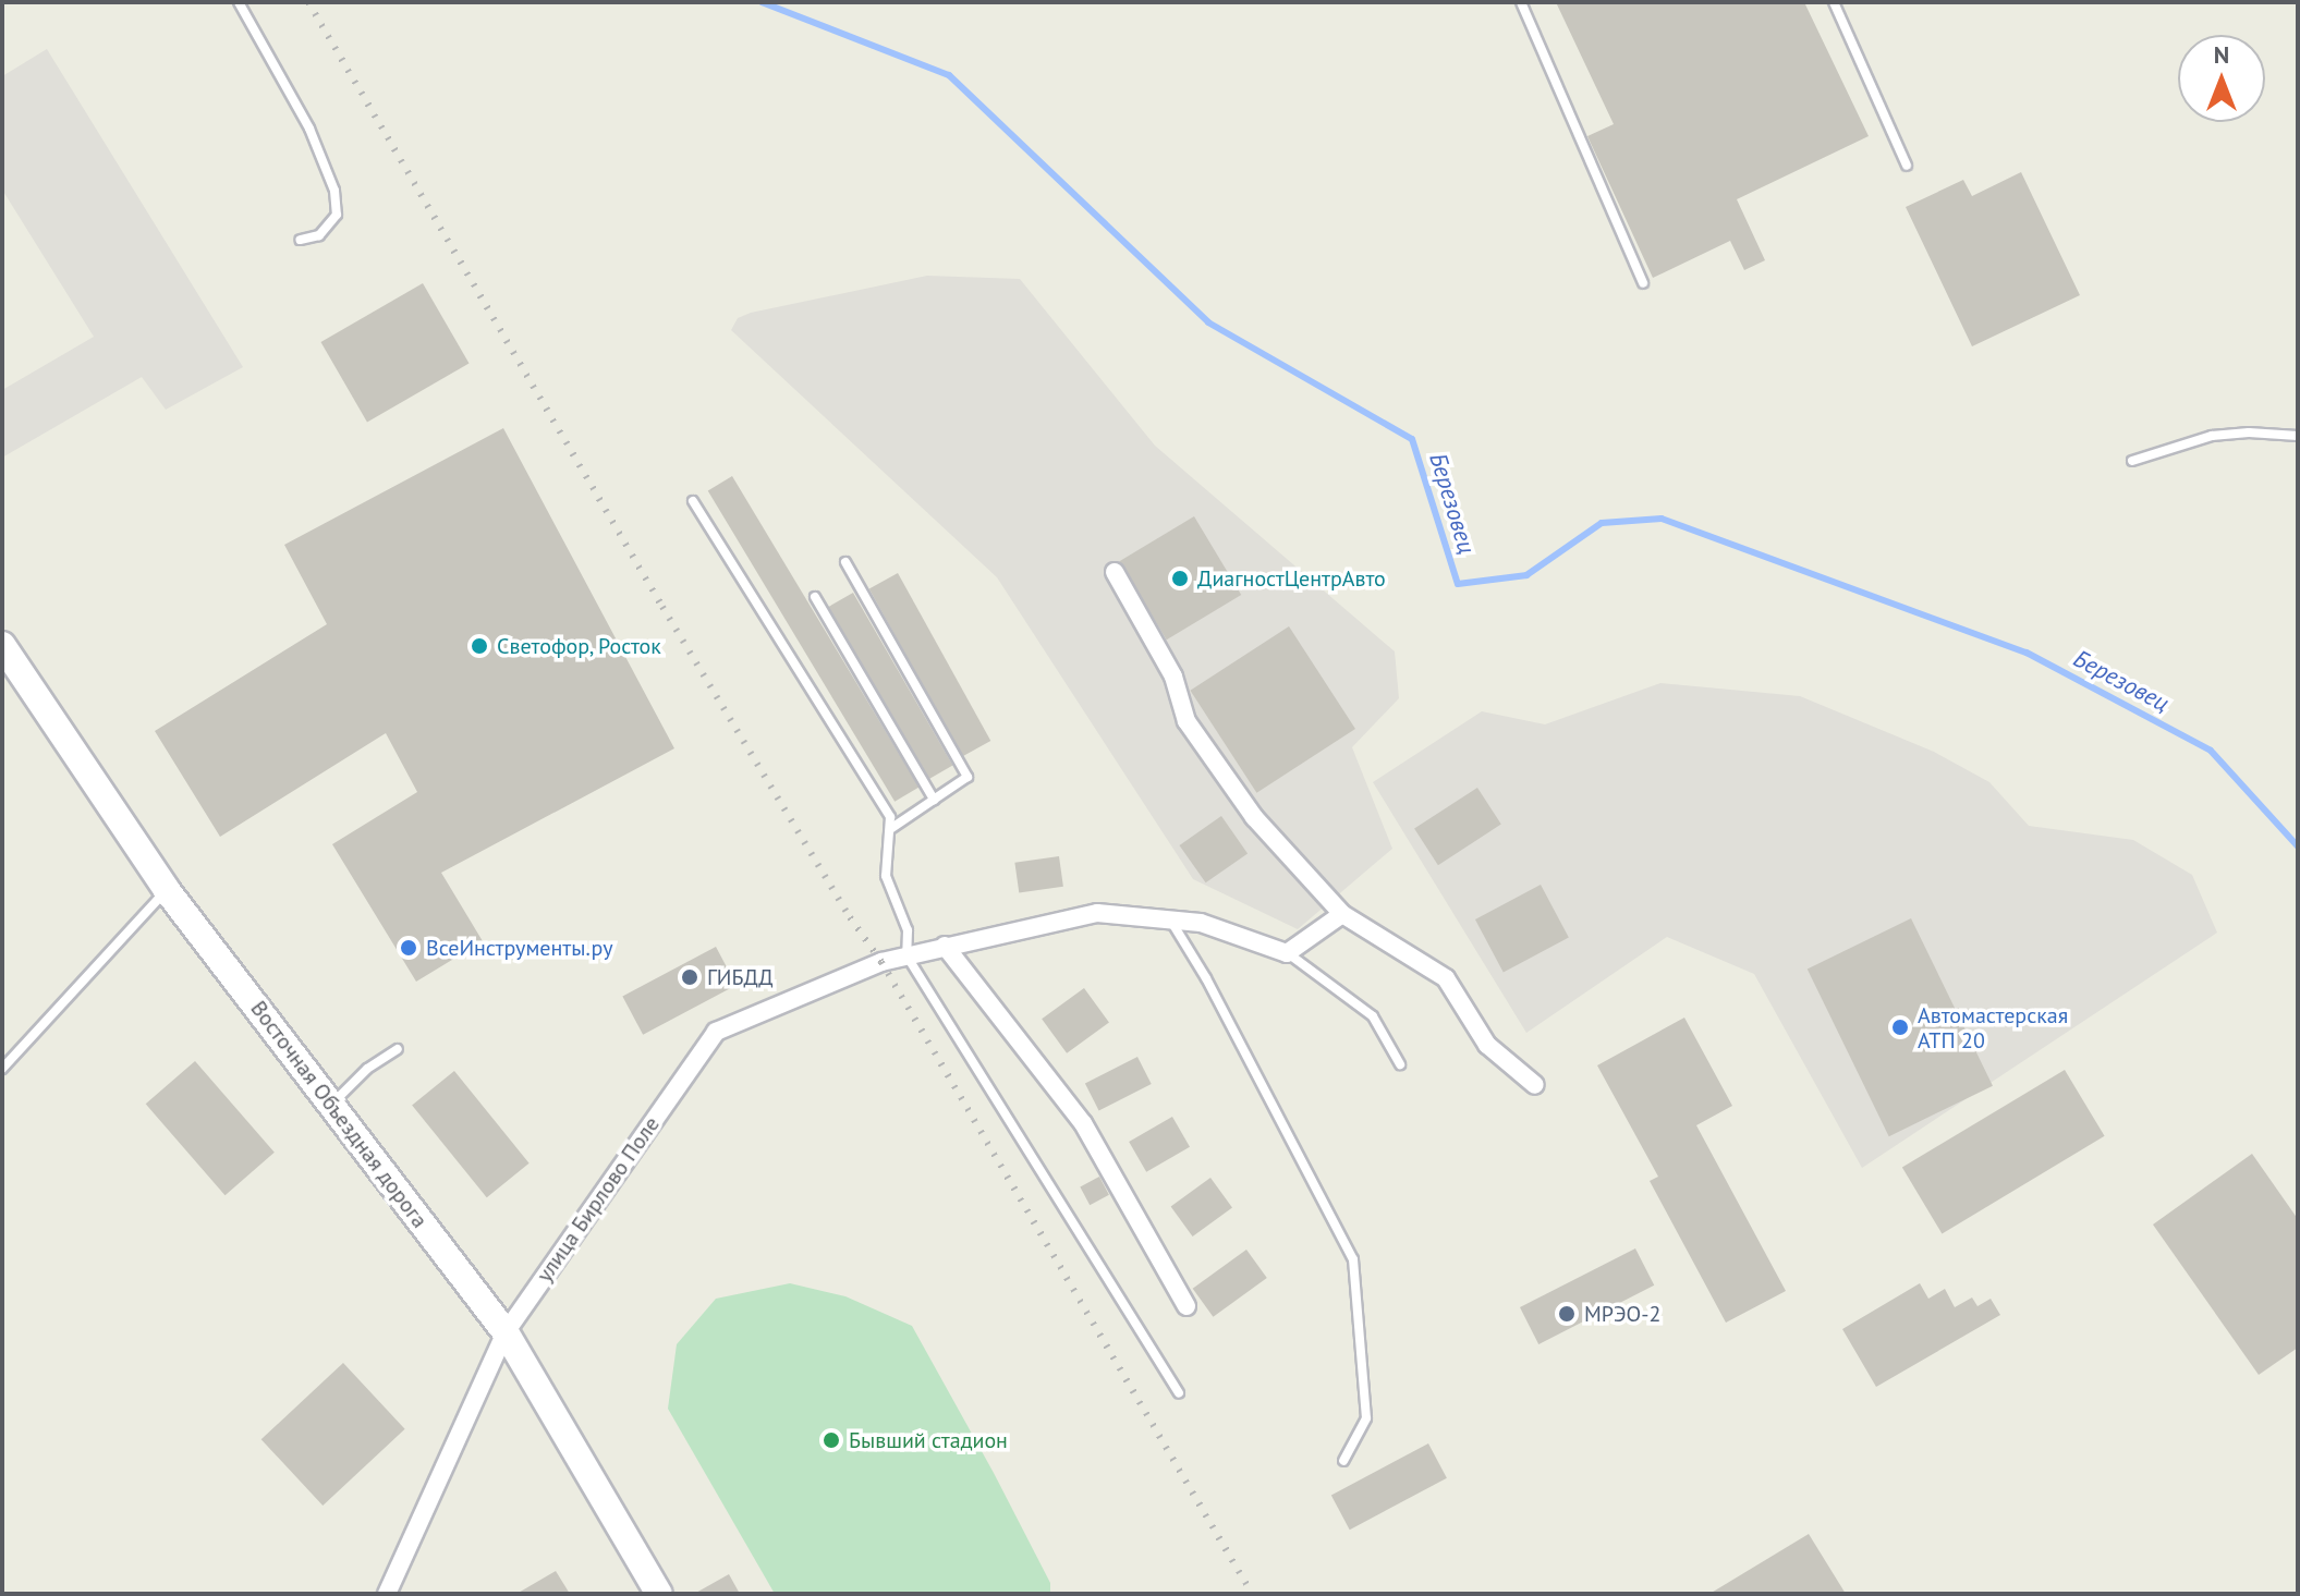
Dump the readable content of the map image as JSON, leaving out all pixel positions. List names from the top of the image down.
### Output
{
  "streets": {
    "main road": ["Восточная Объездная дорога"],
    "street": ["улица Бирлово Поле"]
  },
  "crossings": [
    ["Восточная Объездная дорога", "улица Бирлово Поле"]
  ],
  "water": ["Березовец"],
  "places": [
    "ДиагностЦентрАвто",
    "Светофор, Росток",
    "ВсеИнструменты.ру",
    "ГИБДД",
    "Автомастерская АТП 20",
    "МРЭО-2",
    "Бывший стадион"
  ],
  "north": "top"
}
